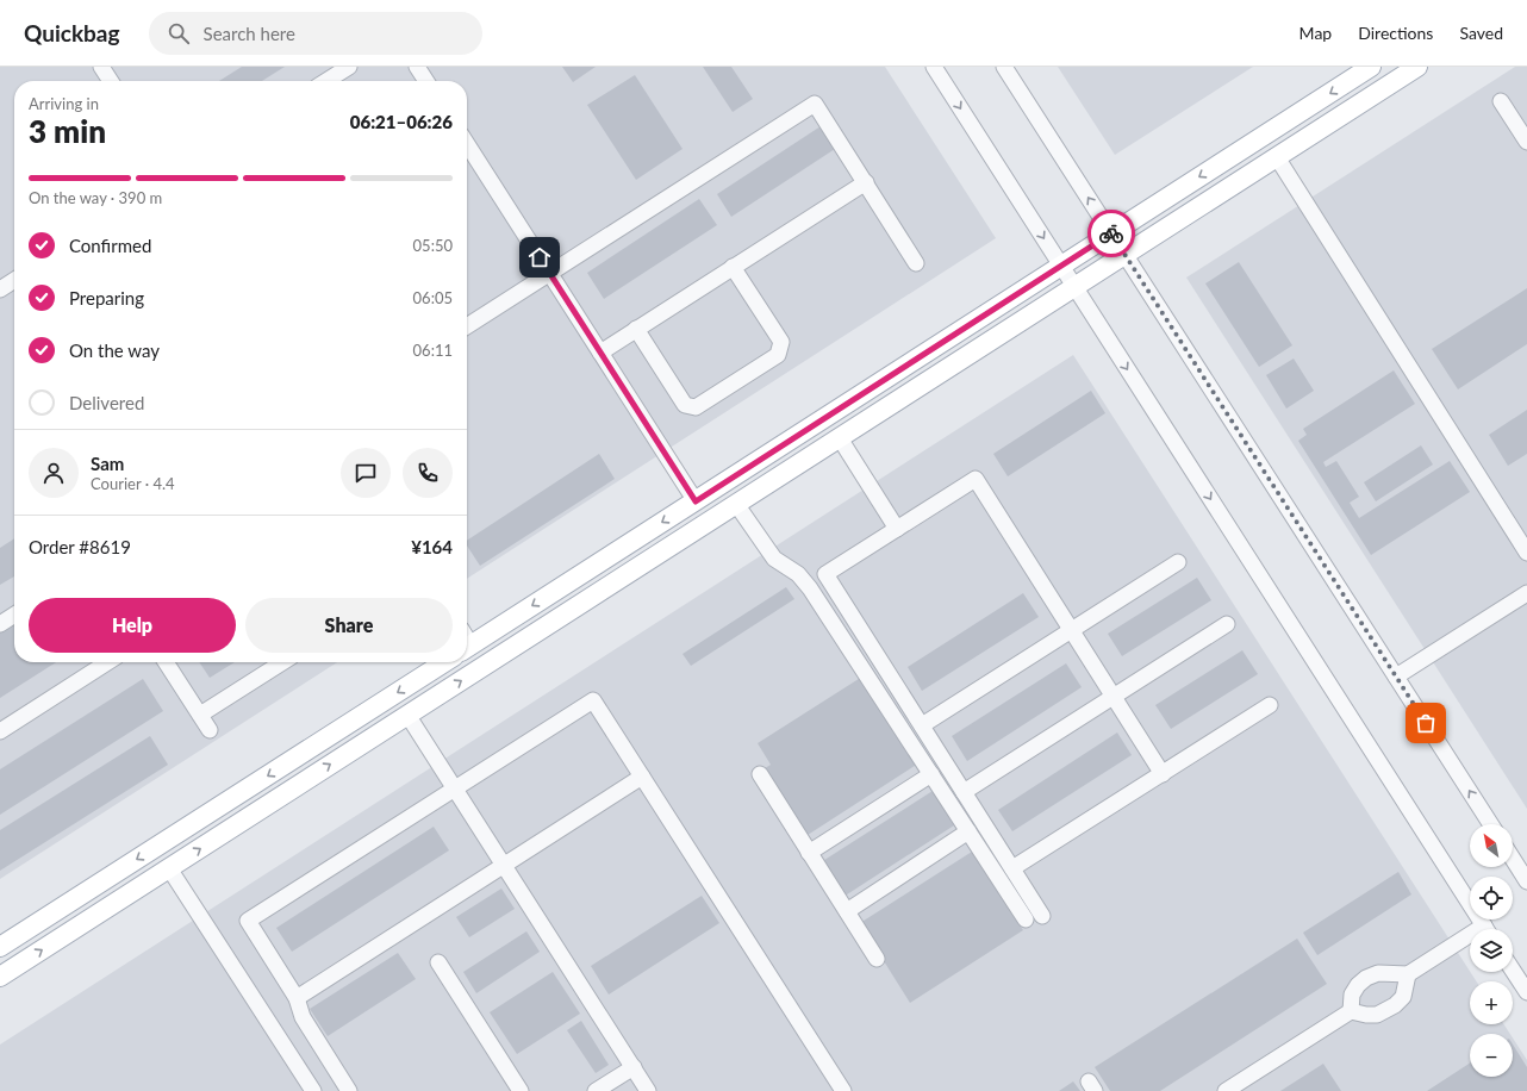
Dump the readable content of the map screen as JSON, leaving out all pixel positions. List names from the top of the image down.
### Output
{
  "north": "top left",
  "page": {
    "header": "Quickbag",
    "search": "Search here",
    "nav": ["Map", "Directions", "Saved"],
    "heading": ["3 min", "Arriving in", "06:21–06:26"],
    "panel": [
      "Sam",
      "Courier · 4.4",
      "Order #8619",
      "¥164"
    ],
    "bar": "On the way · 390 m",
    "list": [
      ["Confirmed", "05:50"],
      ["Preparing", "06:05"],
      ["On the way", "06:11"],
      "Delivered"
    ],
    "buttons": ["Help", "Share"],
    "map_buttons": ["+", "−"]
  }
}
